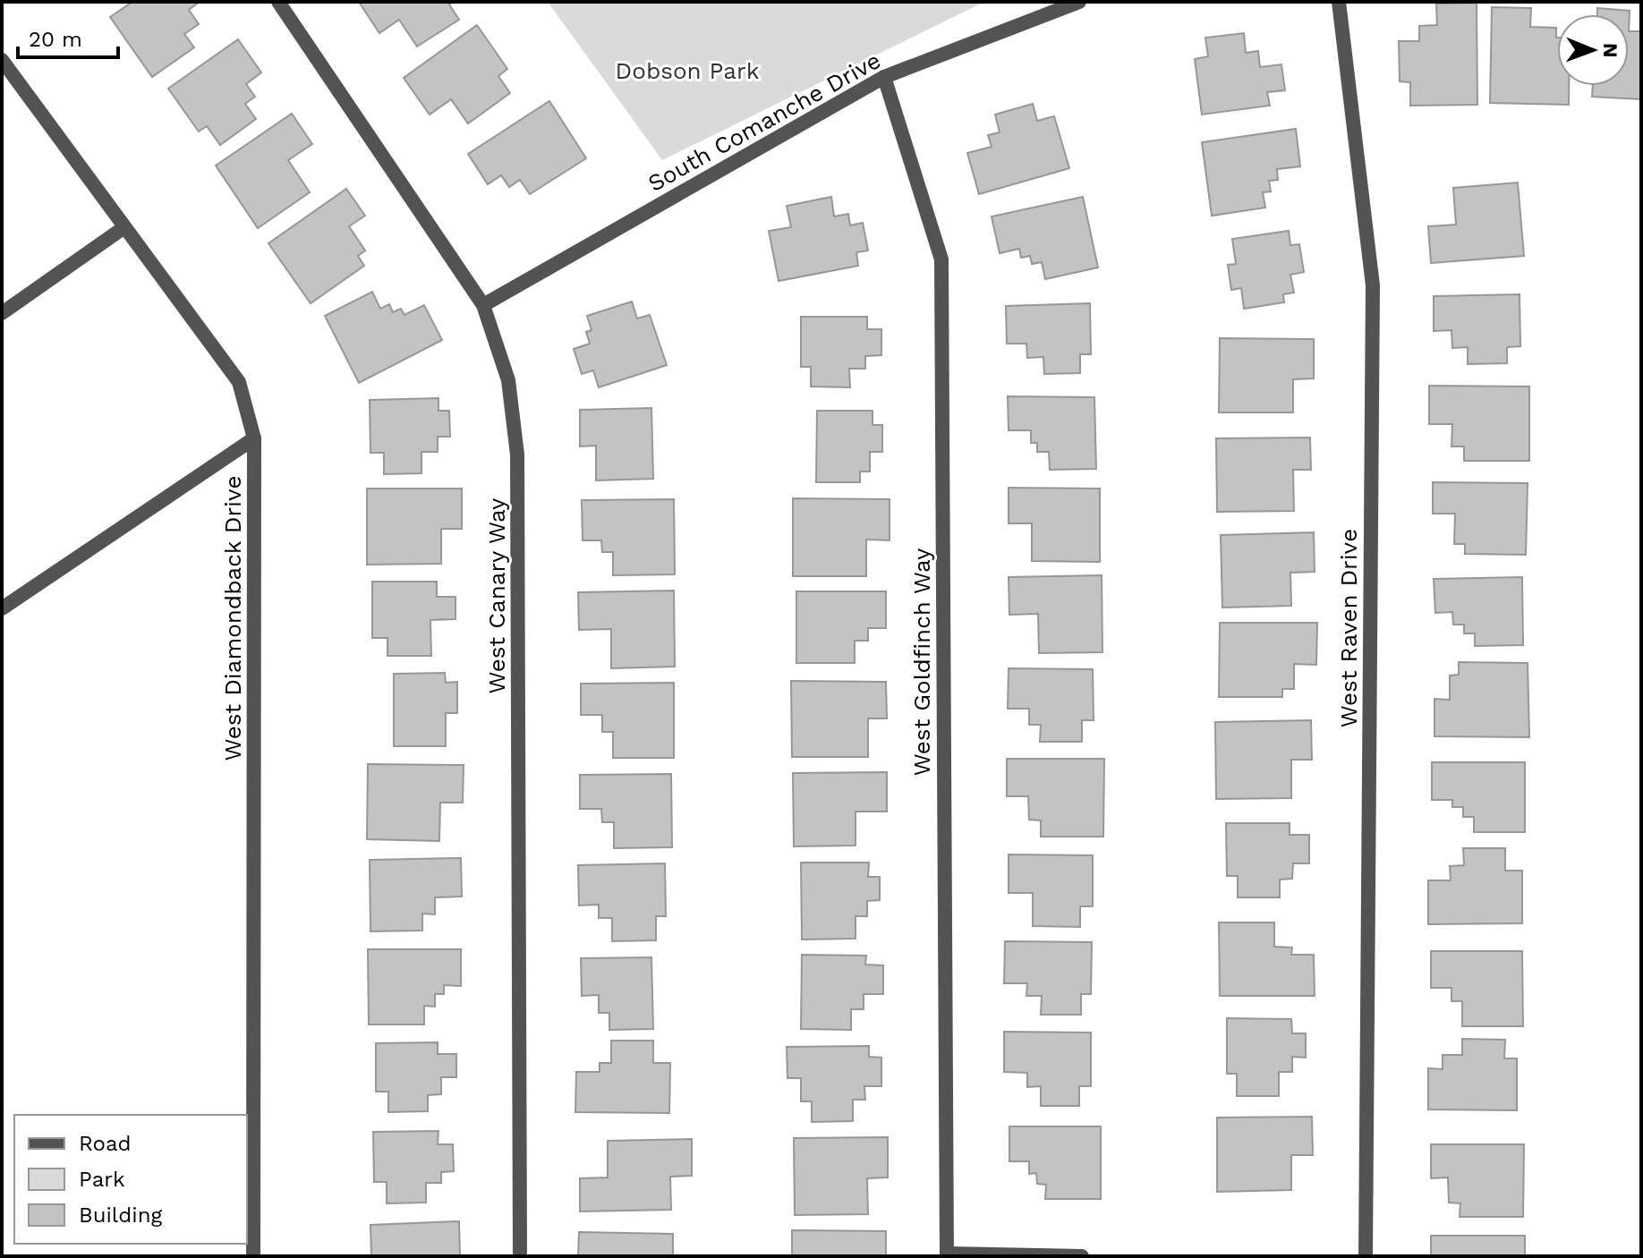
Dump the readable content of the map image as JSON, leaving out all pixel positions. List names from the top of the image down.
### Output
{
  "streets": {
    "street": [
      "South Comanche Drive",
      "West Canary Way",
      "West Diamondback Drive",
      "West Raven Drive",
      "West Goldfinch Way"
    ]
  },
  "crossings": [
    ["South Comanche Drive", "West Canary Way"],
    ["South Comanche Drive", "West Goldfinch Way"]
  ],
  "parks": ["Dobson Park"],
  "legend": ["Road", "Park", "Building"],
  "scale_bar": "20 m",
  "north": "right"
}
